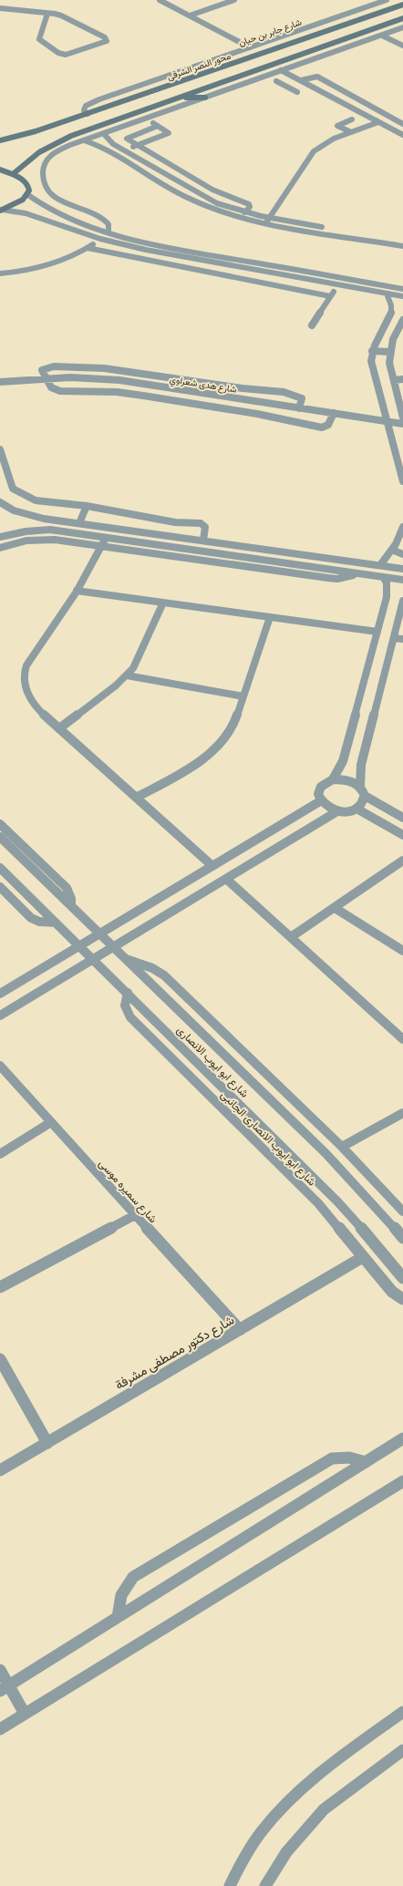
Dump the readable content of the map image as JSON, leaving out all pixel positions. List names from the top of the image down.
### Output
{
  "streets": {
    "street": [
      "شارع جابر بن حيان",
      "محور النصر الشرقى",
      "شارع هدى شعراوي",
      "شارع ابو ايوب الانصارى",
      "شارع ابو ايوب الانصارى الجانبى",
      "شارع سميره موسى",
      "شارع دكتور مصطفى مشرفة"
    ]
  },
  "crossings": [
    ["شارع جابر بن حيان", "محور النصر الشرقى"],
    ["شارع ابو ايوب الانصارى", "شارع ابو ايوب الانصارى الجانبى"],
    ["شارع ابو ايوب الانصارى الجانبى", "شارع دكتور مصطفى مشرفة"],
    ["شارع سميره موسى", "شارع دكتور مصطفى مشرفة"]
  ]
}
